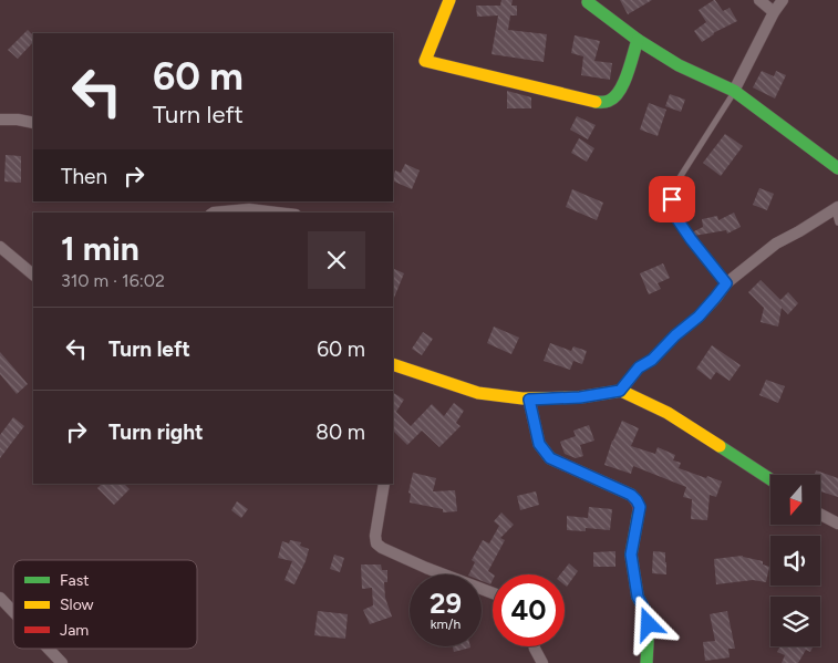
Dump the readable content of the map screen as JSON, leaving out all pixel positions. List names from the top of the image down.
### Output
{
  "legend": ["Fast", "Slow", "Jam"],
  "north": "bottom",
  "page": {
    "turn": ["60 m", "Turn left"],
    "then": "Then",
    "heading": ["1 min", "310 m · 16:02"],
    "list": [
      {
        "name": "Turn left",
        "value": "60 m"
      },
      {
        "name": "Turn right",
        "value": "80 m"
      }
    ],
    "speed": "29 km/h",
    "limit": "40"
  }
}
